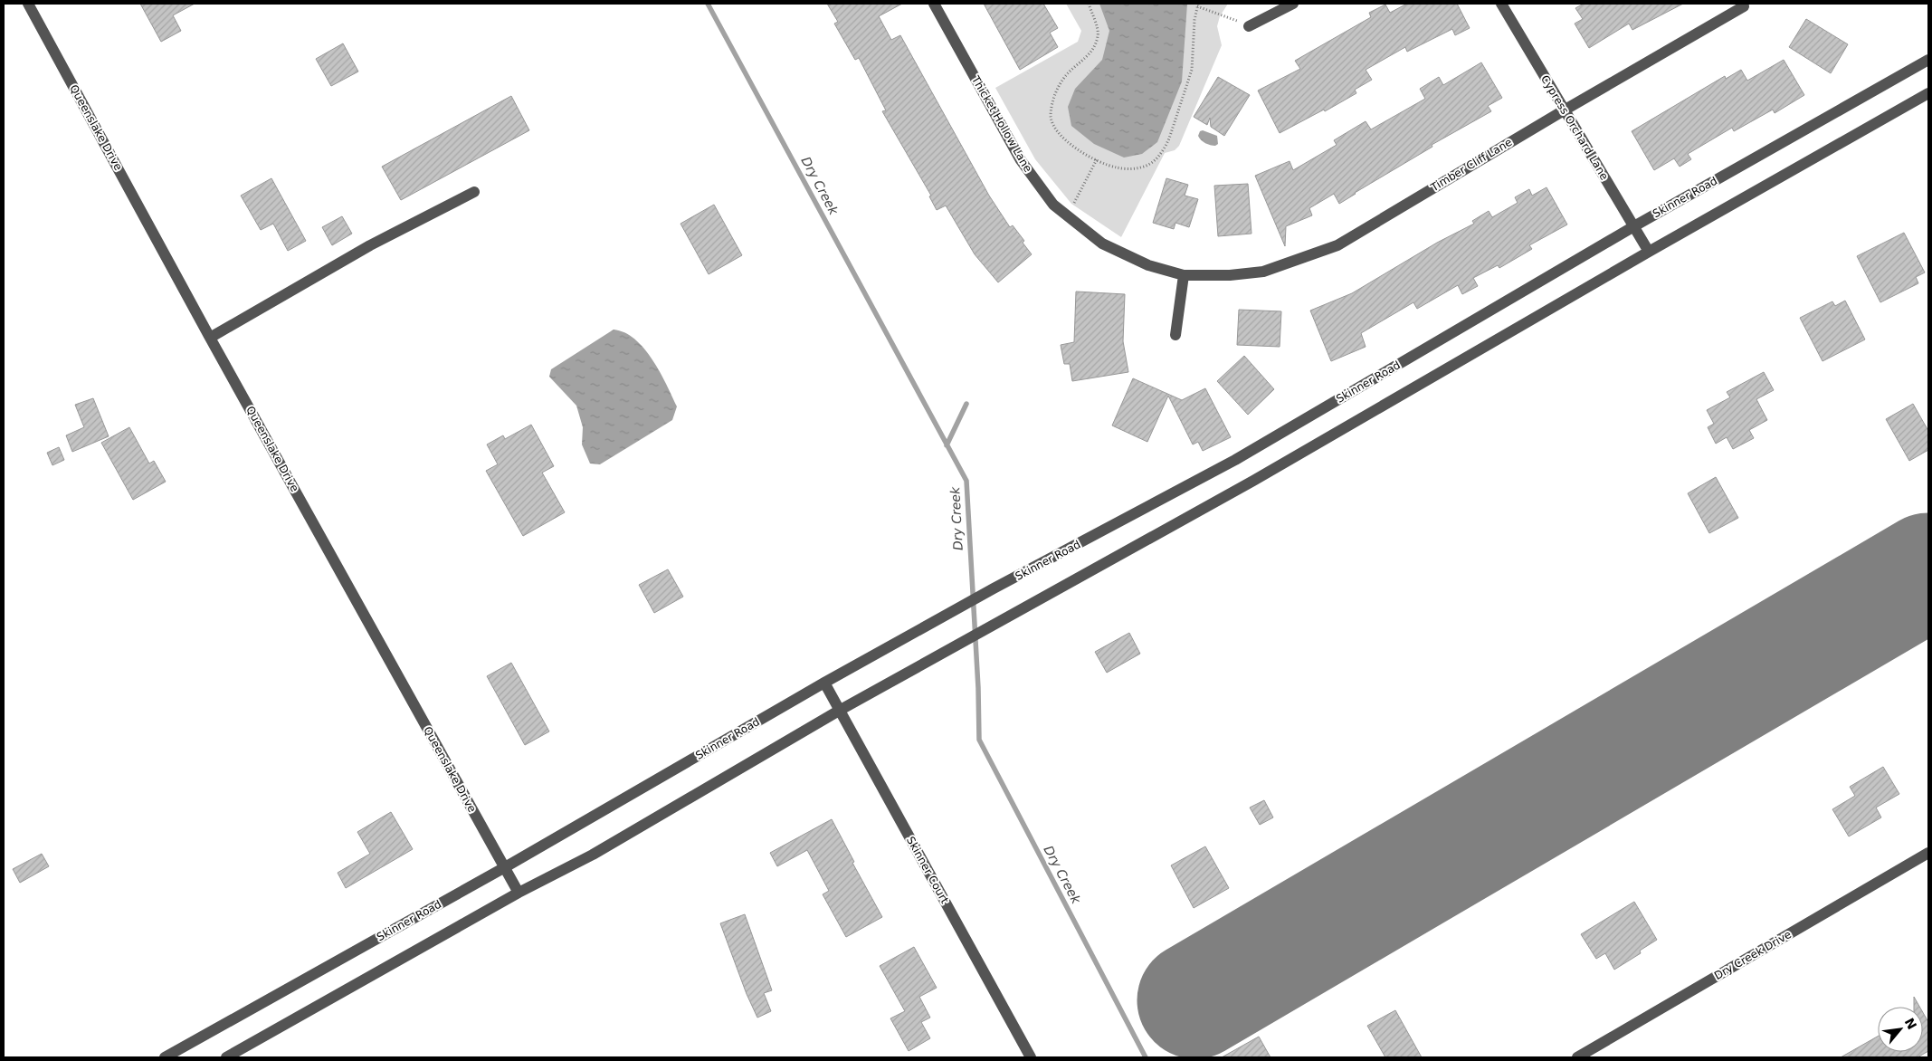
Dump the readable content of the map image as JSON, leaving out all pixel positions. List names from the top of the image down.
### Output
{
  "streets": {
    "street": [
      "Thicket Hollow Lane",
      "Queenslake Drive",
      "Cypress Orchard Lane",
      "Timber Cliff Lane",
      "Skinner Road",
      "Skinner Court",
      "Dry Creek Drive"
    ]
  },
  "crossings": [
    ["Thicket Hollow Lane", "Timber Cliff Lane"],
    ["Queenslake Drive", "Skinner Road"],
    ["Cypress Orchard Lane", "Timber Cliff Lane"],
    ["Cypress Orchard Lane", "Skinner Road"],
    ["Skinner Road", "Skinner Court"]
  ],
  "water": ["Dry Creek"],
  "north": "top right"
}
